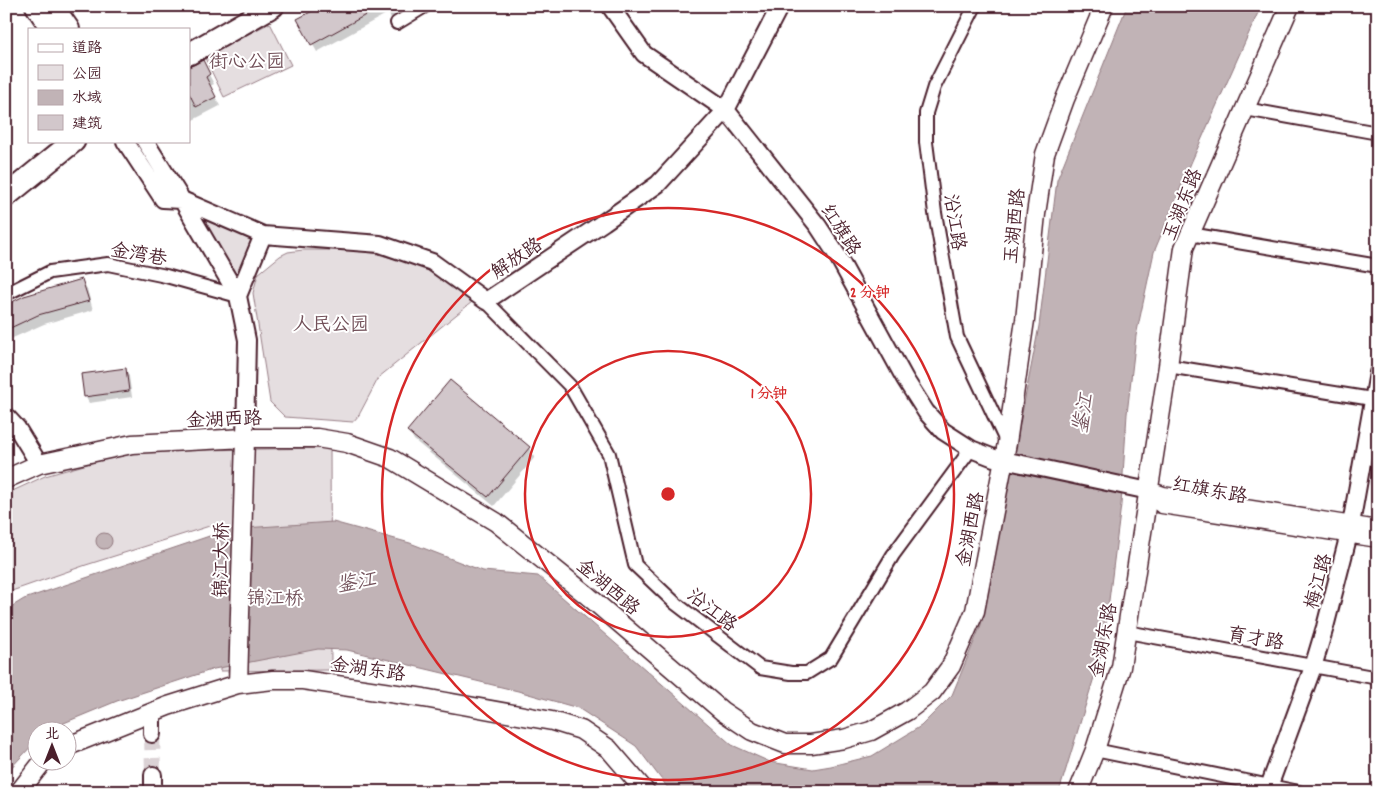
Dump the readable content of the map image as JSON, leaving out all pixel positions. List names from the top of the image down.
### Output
{
  "streets": {
    "main road": [
      "玉湖东路",
      "玉湖西路",
      "金湖西路",
      "红旗东路",
      "锦江大桥",
      "金湖东路"
    ],
    "street": [
      "沿江路",
      "红旗路",
      "金湾巷",
      "解放路",
      "梅江路",
      "育才路"
    ]
  },
  "crossings": [
    ["玉湖东路", "红旗路"],
    ["玉湖东路", "红旗东路"],
    ["玉湖东路", "金湖东路"],
    ["沿江路", "玉湖西路"],
    ["沿江路", "红旗路"],
    ["沿江路", "解放路"],
    ["玉湖西路", "红旗路"],
    ["玉湖西路", "金湖西路"],
    ["红旗路", "解放路"],
    ["红旗路", "金湖西路"],
    ["红旗路", "红旗东路"],
    ["红旗路", "金湖东路"],
    ["金湖西路", "锦江大桥"],
    ["红旗东路", "梅江路"],
    ["红旗东路", "金湖东路"],
    ["锦江大桥", "金湖东路"],
    ["梅江路", "育才路"],
    ["育才路", "金湖东路"]
  ],
  "water": ["鉴江"],
  "parks": ["街心公园", "人民公园", "锦江桥"],
  "legend": [
    "道路",
    "公园",
    "水域",
    "建筑"
  ],
  "north": "top",
  "rings": ["2 分钟", "1 分钟"]
}
